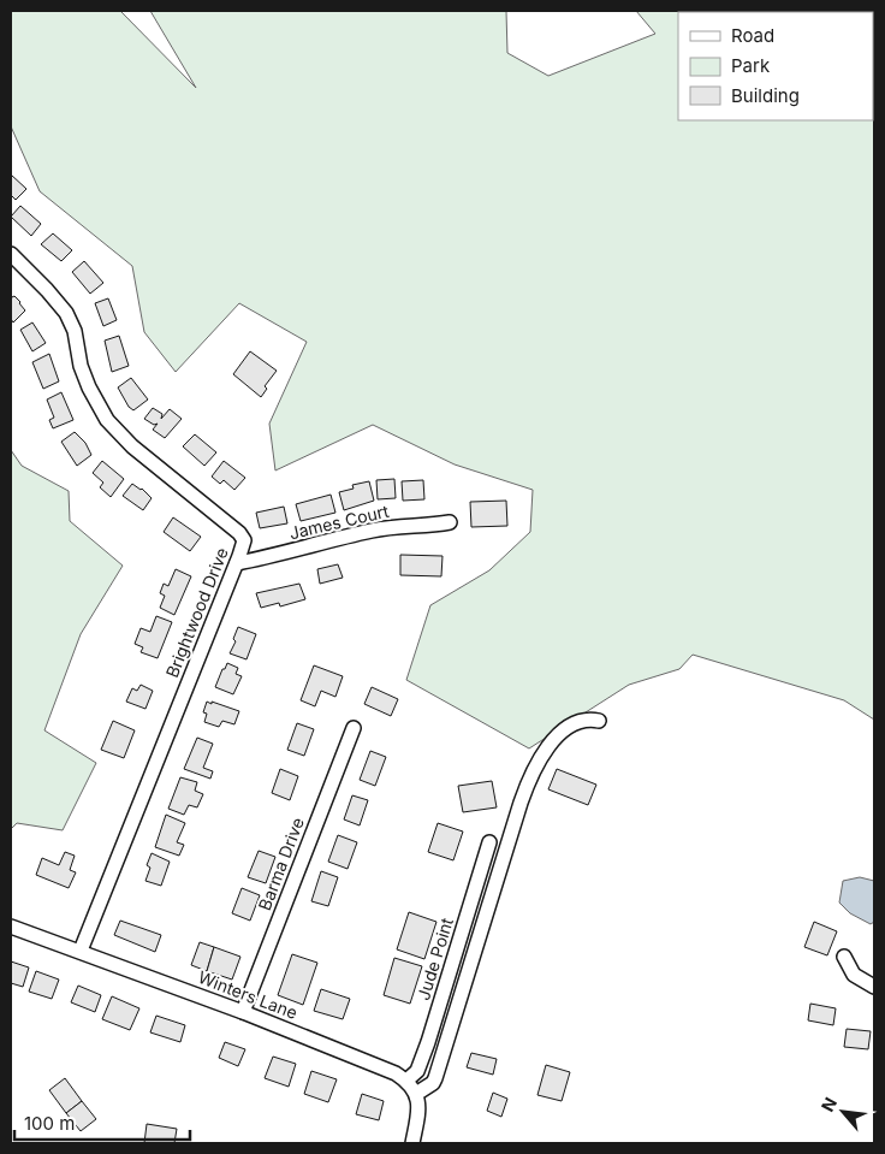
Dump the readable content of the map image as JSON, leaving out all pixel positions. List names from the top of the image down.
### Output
{
  "streets": {
    "street": [
      "James Court",
      "Brightwood Drive",
      "Barma Drive",
      "Jude Point",
      "Winters Lane"
    ]
  },
  "crossings": [
    ["James Court", "Brightwood Drive"],
    ["Brightwood Drive", "Winters Lane"],
    ["Barma Drive", "Winters Lane"],
    ["Jude Point", "Winters Lane"]
  ],
  "legend": ["Road", "Park", "Building"],
  "scale_bar": "100 m",
  "north": "top left"
}
